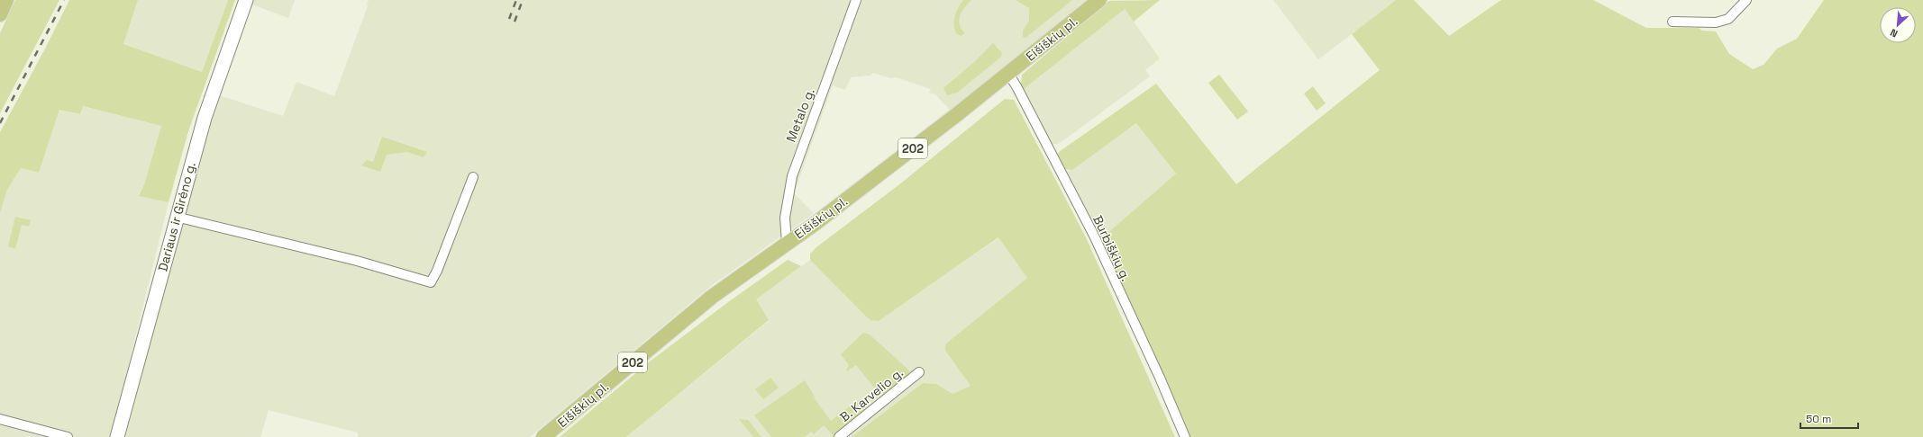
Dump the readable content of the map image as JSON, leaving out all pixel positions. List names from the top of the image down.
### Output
{
  "streets": {
    "main road": ["Eišiškių pl.", "202", "Dariaus ir Girėno g."],
    "street": ["Metalo g.", "Burbiškių g.", "B. Karvelio g."]
  },
  "crossings": [
    ["Eišiškių pl.", "Metalo g."],
    ["Eišiškių pl.", "Burbiškių g."]
  ],
  "scale_bar": "50 m",
  "north": "bottom left"
}
